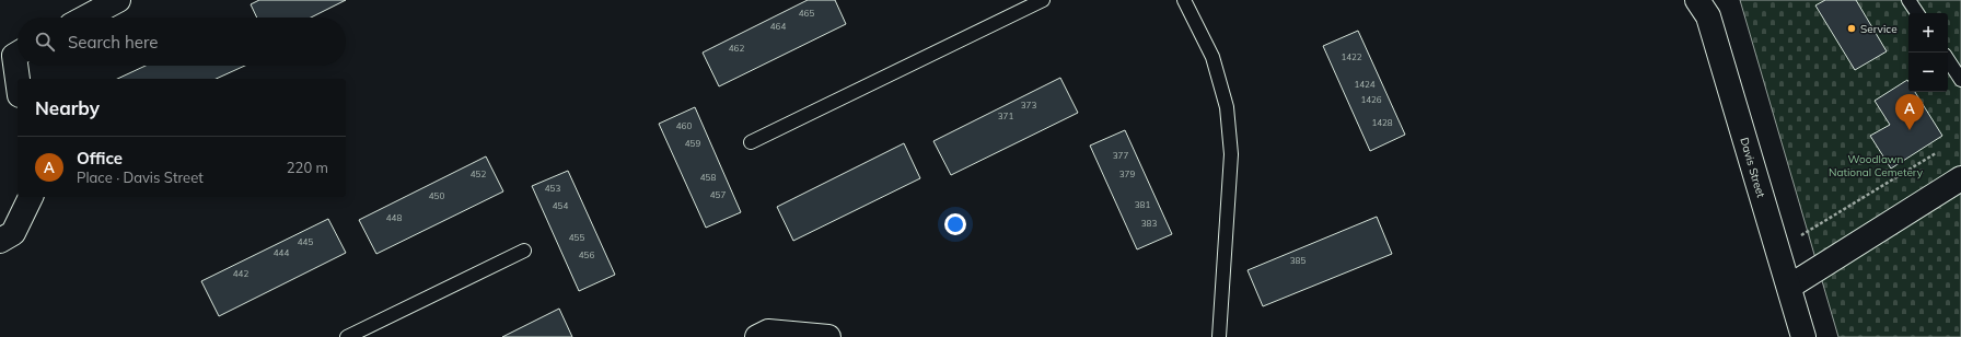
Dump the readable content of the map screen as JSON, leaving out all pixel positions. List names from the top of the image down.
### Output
{
  "streets": {
    "street": ["Davis Street"]
  },
  "parks": ["Woodlawn National Cemetery"],
  "places": ["Service"],
  "house_numbers": [
    "465",
    "464",
    "462",
    "1422",
    "1424",
    "1426",
    "373",
    "371",
    "1428",
    "460",
    "459",
    "377",
    "452",
    "379",
    "458",
    "453",
    "457",
    "450",
    "381",
    "454",
    "448",
    "383",
    "455",
    "445",
    "444",
    "456",
    "385",
    "442"
  ],
  "page": {
    "map_buttons": ["+", "−"],
    "search": "Search here",
    "heading": "Nearby",
    "pins": "A",
    "list": [
      {
        "mark": "A",
        "name": "Office",
        "note": "Place · Davis Street",
        "value": "220 m"
      }
    ]
  }
}
